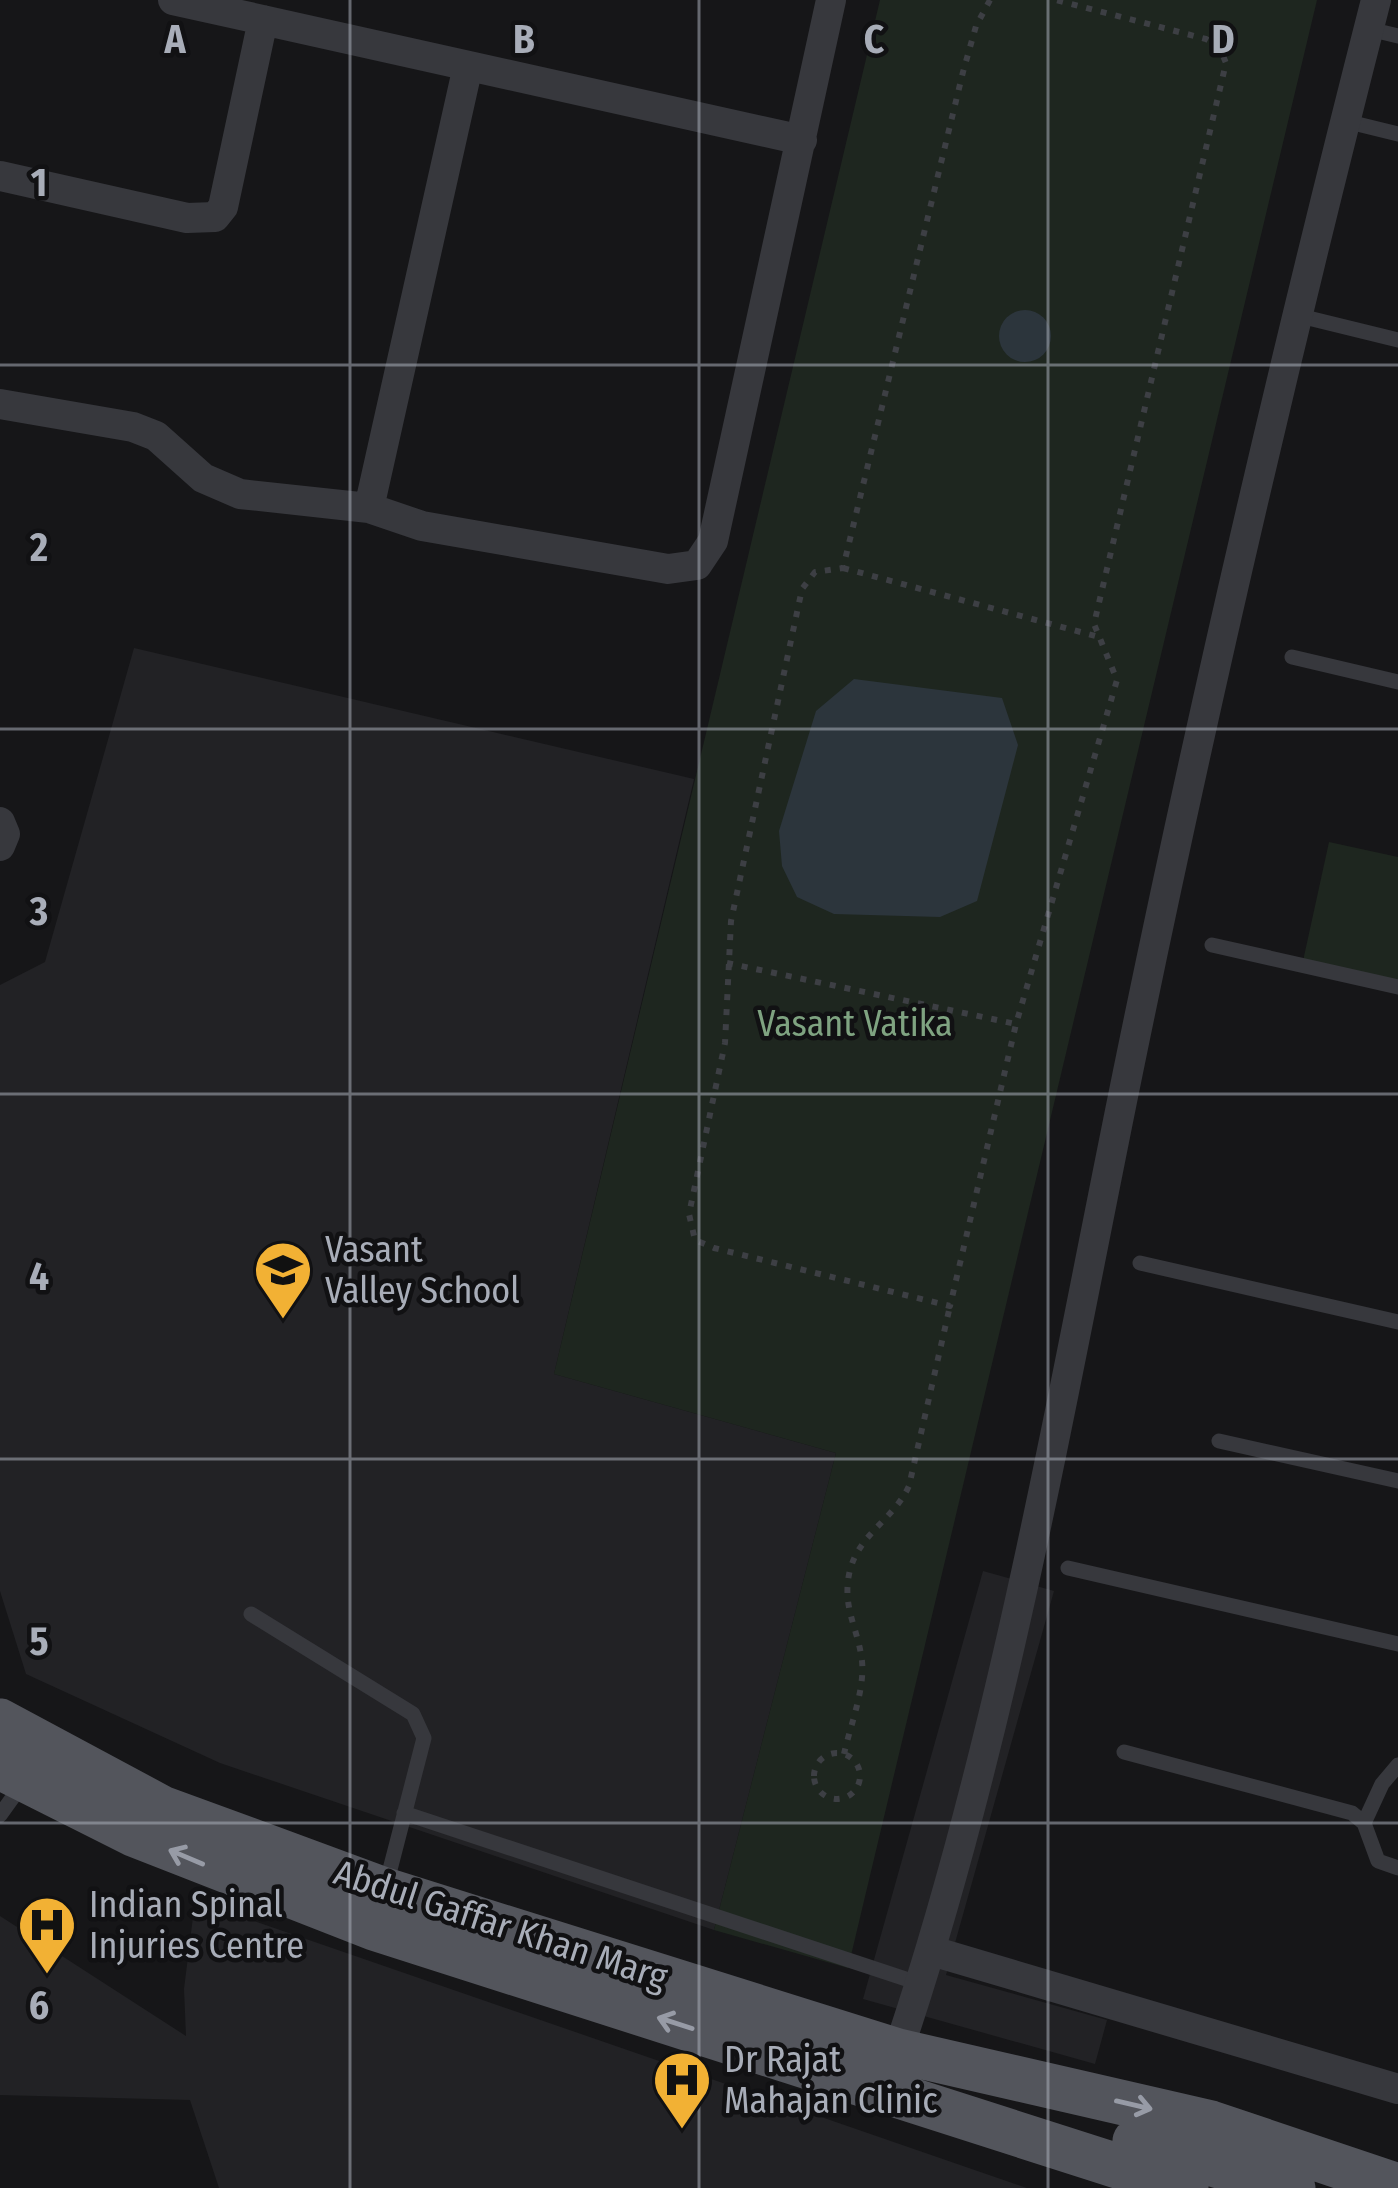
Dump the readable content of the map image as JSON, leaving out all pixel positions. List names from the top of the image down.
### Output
{
  "streets": {
    "main road": ["Abdul Gaffar Khan Marg"]
  },
  "parks": ["Vasant Vatika"],
  "places": {
    "school or university": ["Vasant Valley School"],
    "hospital": ["Indian Spinal Injuries Centre", "Dr Rajat Mahajan Clinic"]
  },
  "grid": {
    "columns": [
      "A",
      "B",
      "C",
      "D"
    ],
    "rows": [
      "1",
      "2",
      "3",
      "4",
      "5",
      "6"
    ]
  }
}
